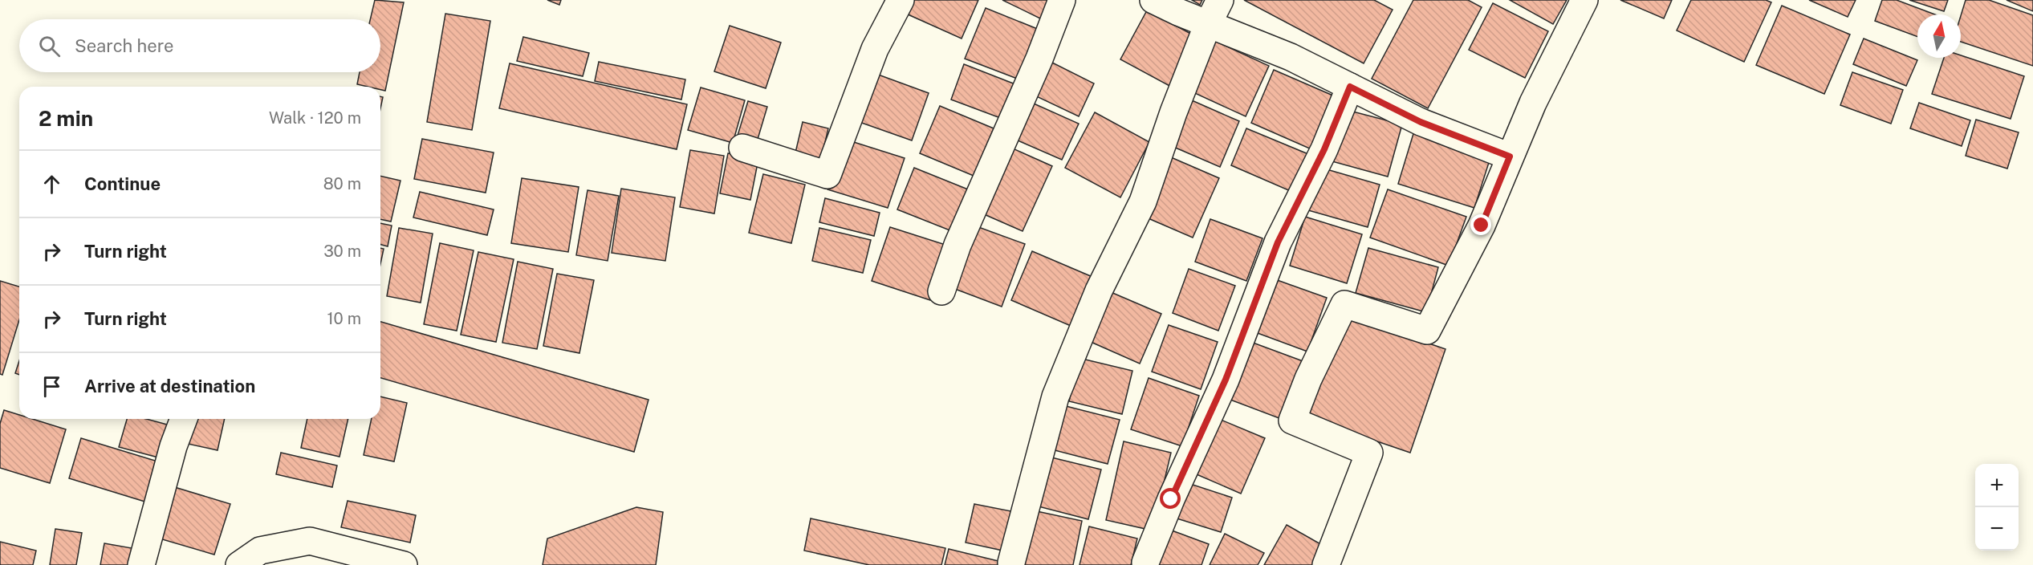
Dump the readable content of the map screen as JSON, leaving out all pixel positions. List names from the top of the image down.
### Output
{
  "north": "top",
  "page": {
    "search": "Search here",
    "heading": ["2 min", "Walk · 120 m"],
    "list": [
      ["Continue", "80 m"],
      ["Turn right", "30 m"],
      ["Turn right", "10 m"],
      "Arrive at destination"
    ],
    "map_buttons": ["+", "−"]
  }
}
